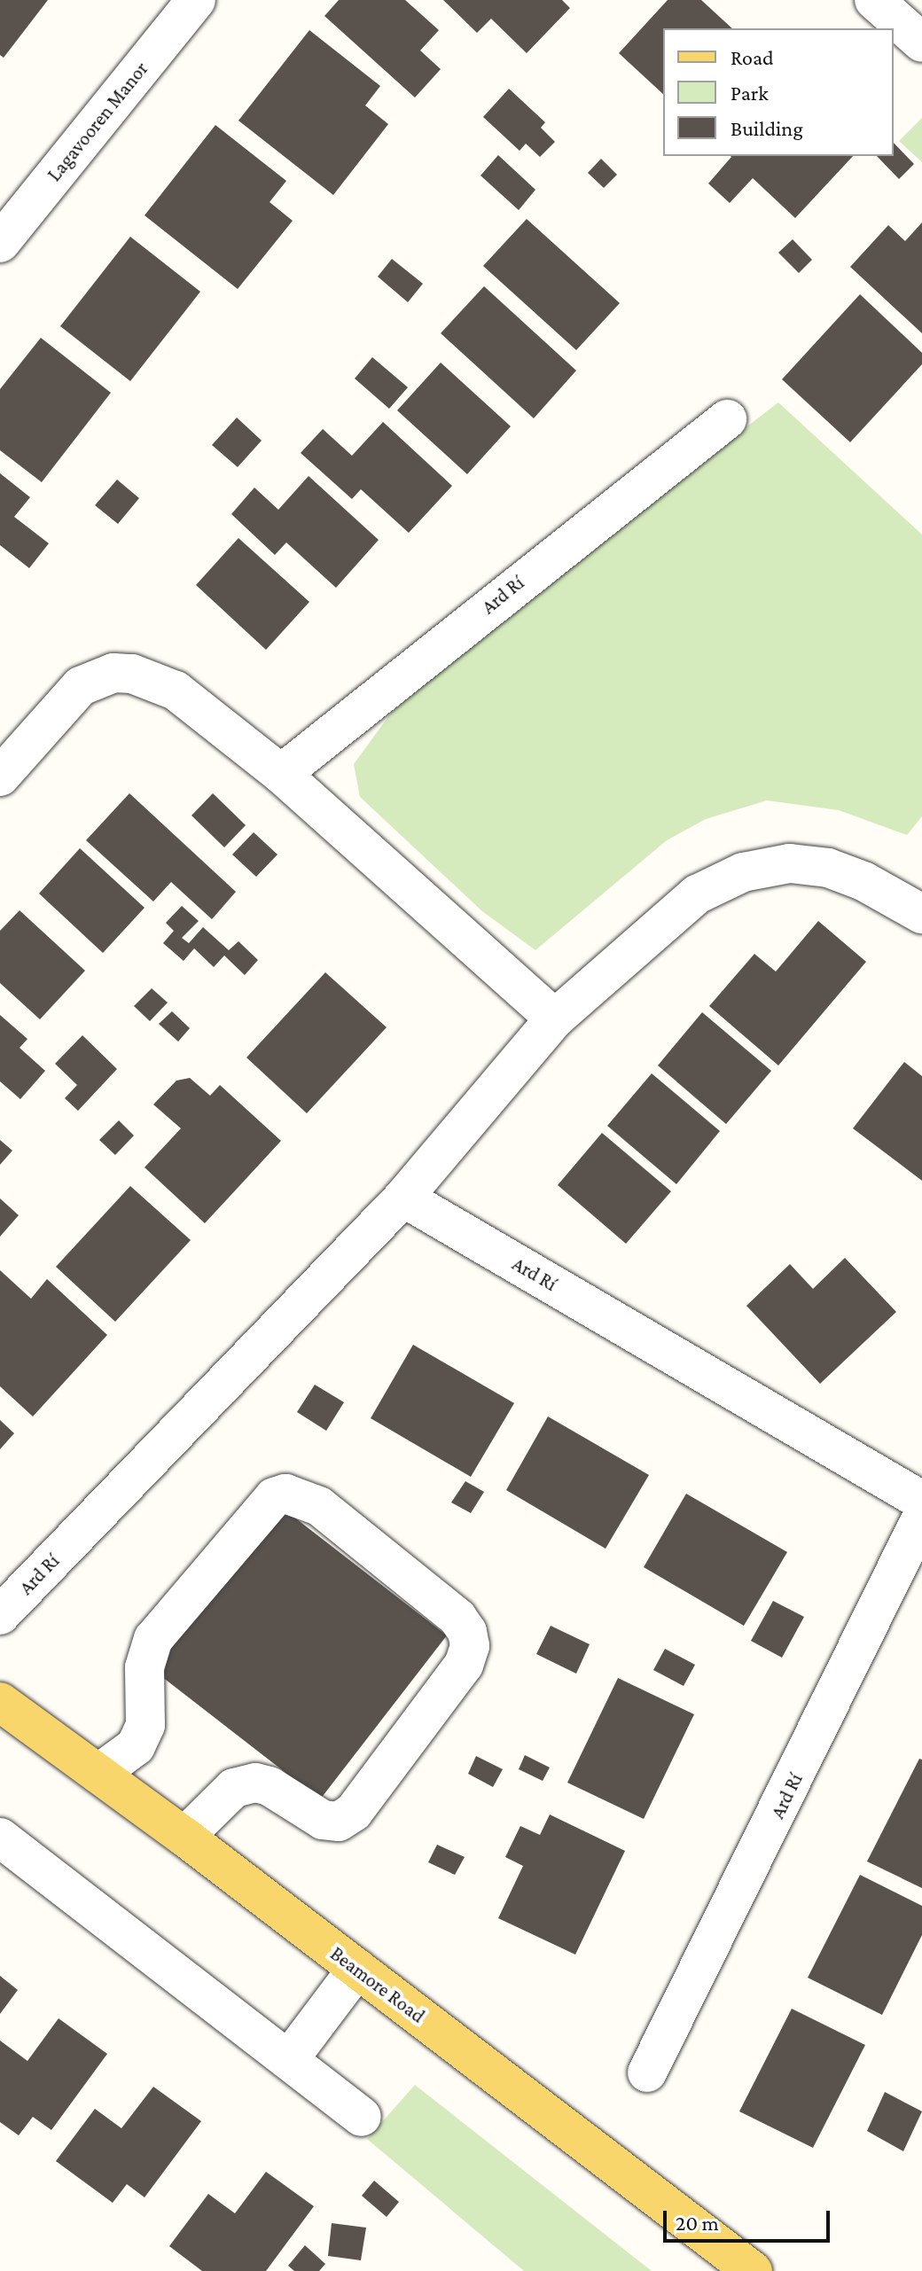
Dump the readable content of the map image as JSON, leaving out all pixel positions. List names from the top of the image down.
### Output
{
  "streets": {
    "main road": ["Beamore Road"],
    "street": ["Lagavooren Manor", "Ard Rí"]
  },
  "legend": ["Road", "Park", "Building"],
  "scale_bar": "20 m"
}
